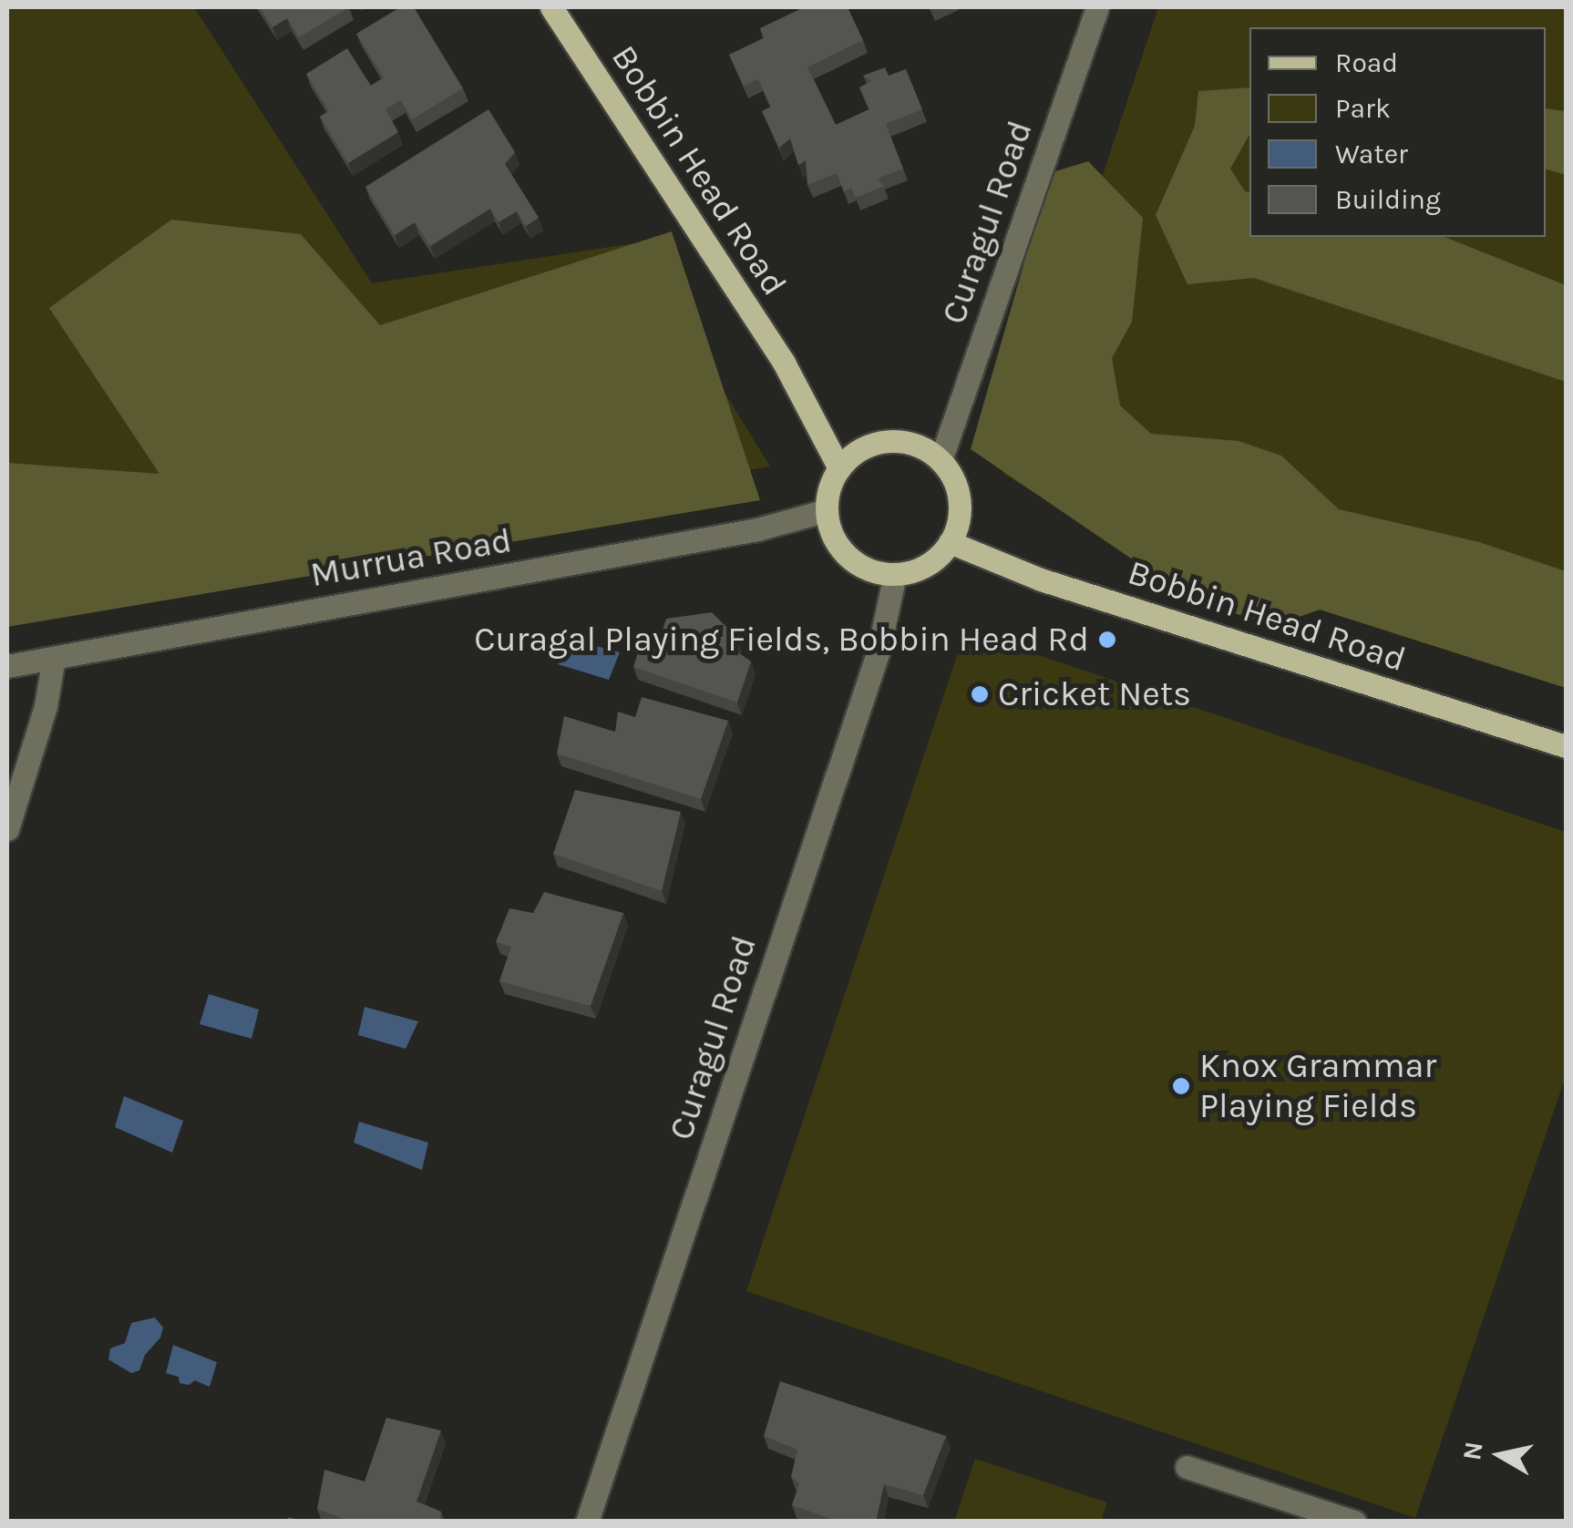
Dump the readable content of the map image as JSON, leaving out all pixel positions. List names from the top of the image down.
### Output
{
  "streets": {
    "main road": ["Bobbin Head Road"],
    "street": ["Curagul Road", "Murrua Road"]
  },
  "crossings": [
    ["Bobbin Head Road", "Curagul Road"],
    ["Bobbin Head Road", "Murrua Road"],
    ["Curagul Road", "Murrua Road"]
  ],
  "places": ["Curagal Playing Fields, Bobbin Head Rd", "Cricket Nets", "Knox Grammar Playing Fields"],
  "legend": [
    "Road",
    "Park",
    "Water",
    "Building"
  ],
  "north": "left"
}
